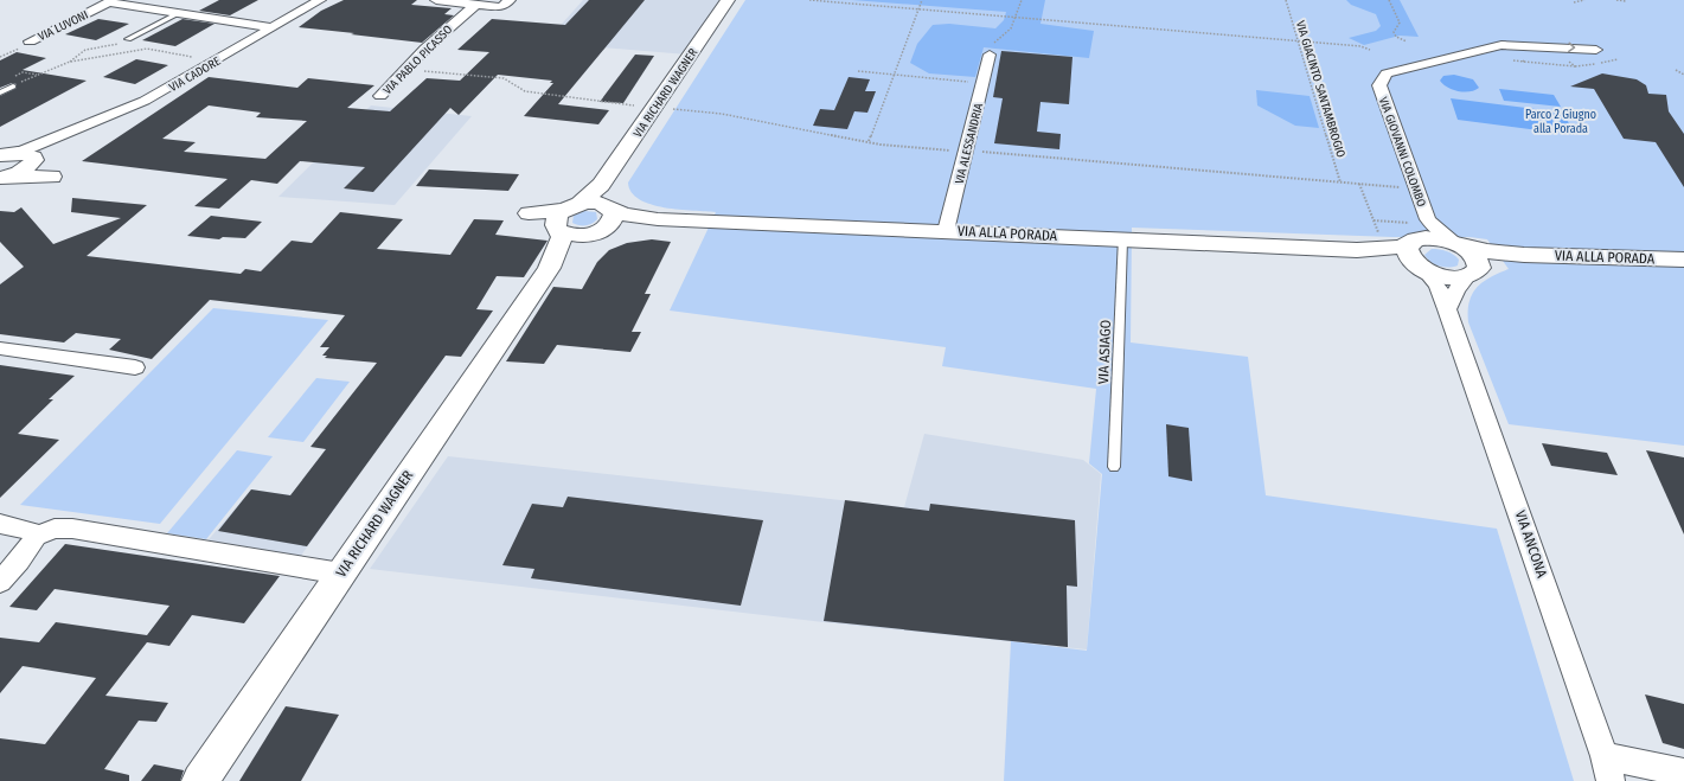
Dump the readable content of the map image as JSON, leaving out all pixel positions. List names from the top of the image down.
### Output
{
  "streets": {
    "street": [
      "VIA LUVONI",
      "VIA PABLO PICASSO",
      "VIA CADORE",
      "VIA RICHARD WAGNER",
      "VIA ALESSANDRIA",
      "VIA GIOVANNI COLOMBO",
      "VIA ALLA PORADA",
      "VIA ANCONA"
    ],
    "lane": ["VIA ASIAGO"],
    "path": ["VIA GIACINTO SANTAMBROGIO"]
  },
  "crossings": [
    ["VIA LUVONI", "VIA CADORE"],
    ["VIA RICHARD WAGNER", "VIA ALLA PORADA"],
    ["VIA ALESSANDRIA", "VIA ALLA PORADA"],
    ["VIA GIOVANNI COLOMBO", "VIA ALLA PORADA"],
    ["VIA GIOVANNI COLOMBO", "VIA ANCONA"],
    ["VIA ALLA PORADA", "VIA ASIAGO"],
    ["VIA ALLA PORADA", "VIA ANCONA"]
  ],
  "parks": ["Parco 2 Giugno alla Porada"]
}
